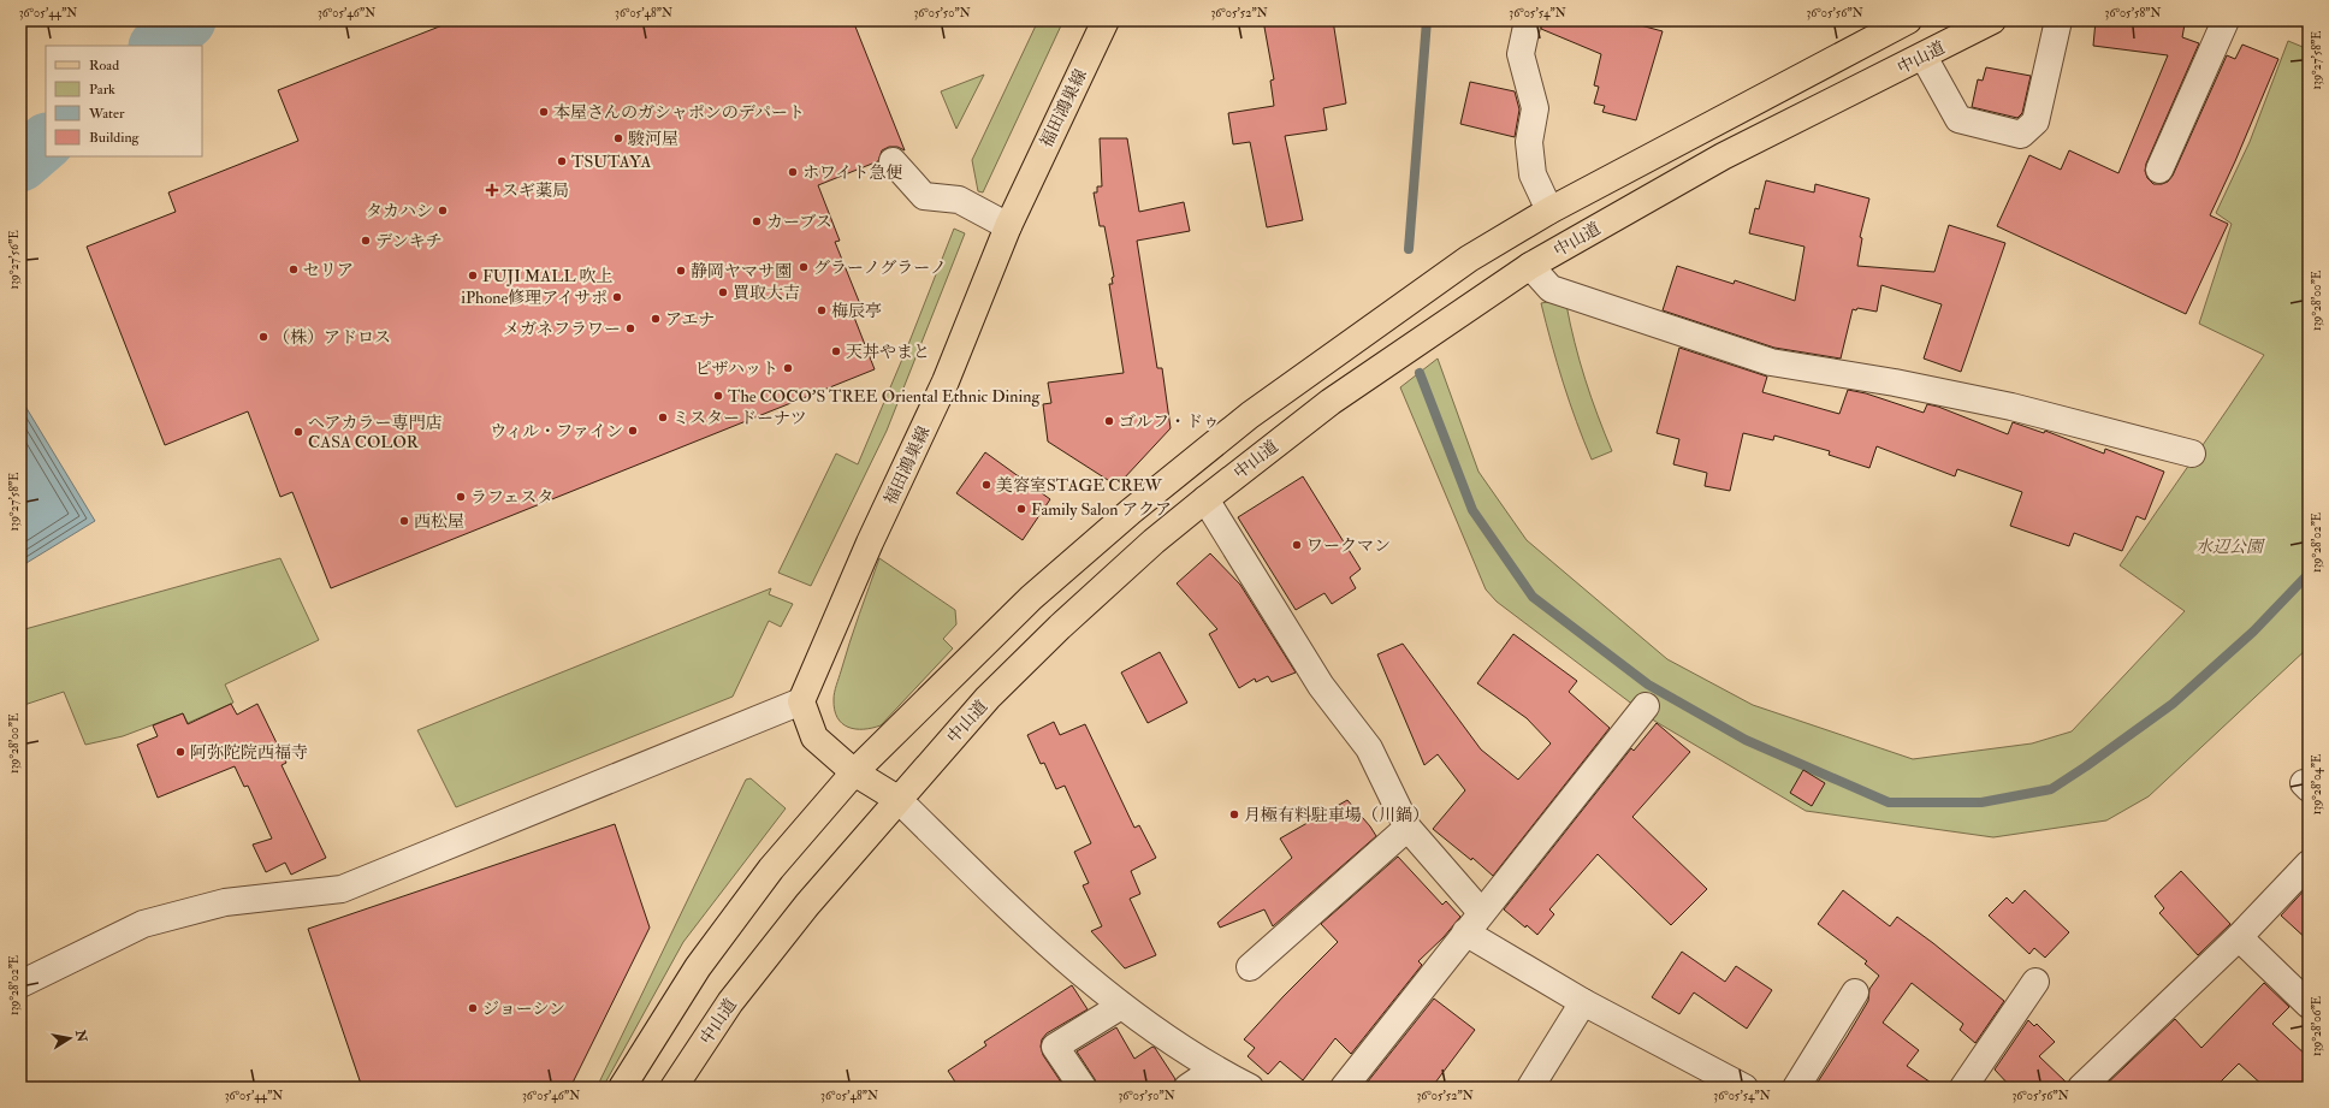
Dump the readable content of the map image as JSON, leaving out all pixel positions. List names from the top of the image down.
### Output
{
  "streets": {
    "main road": ["中山道", "福田鴻巣線"]
  },
  "parks": ["水辺公園"],
  "places": {
    "other": [
      "本屋さんのガシャポンのデパート",
      "駿河屋",
      "TSUTAYA",
      "ホワイト急便",
      "タカハシ",
      "カーブス",
      "デンキチ",
      "グラーノグラーノ",
      "セリア",
      "静岡ヤマサ園",
      "FUJI MALL 吹上",
      "買取大吉",
      "iPhone修理アイサポ",
      "梅辰亭",
      "アエナ",
      "メガネフラワー",
      "（株）アドロス",
      "天丼やまと",
      "ピザハット",
      "The COCO'S TREE Oriental Ethnic Dining",
      "ミスタードーナツ",
      "ゴルフ・ドゥ",
      "ウィル・ファイン",
      "ヘアカラー専門店 CASA COLOR",
      "美容室STAGE CREW",
      "ラフェスタ",
      "Family Salon アクア",
      "西松屋",
      "ワークマン",
      "阿弥陀院西福寺",
      "月極有料駐車場（川鍋）",
      "ジョーシン"
    ],
    "health": ["スギ薬局"]
  },
  "legend": [
    "Road",
    "Park",
    "Water",
    "Building"
  ],
  "north": "right",
  "coordinates": [
    "36°05'44\"N",
    "36°05'46\"N",
    "36°05'48\"N",
    "36°05'50\"N",
    "36°05'52\"N",
    "36°05'54\"N",
    "36°05'56\"N",
    "36°05'58\"N",
    "139°27'58\"E",
    "139°27'56\"E",
    "139°28'00\"E",
    "139°28'02\"E",
    "139°28'04\"E",
    "139°28'06\"E"
  ]
}
